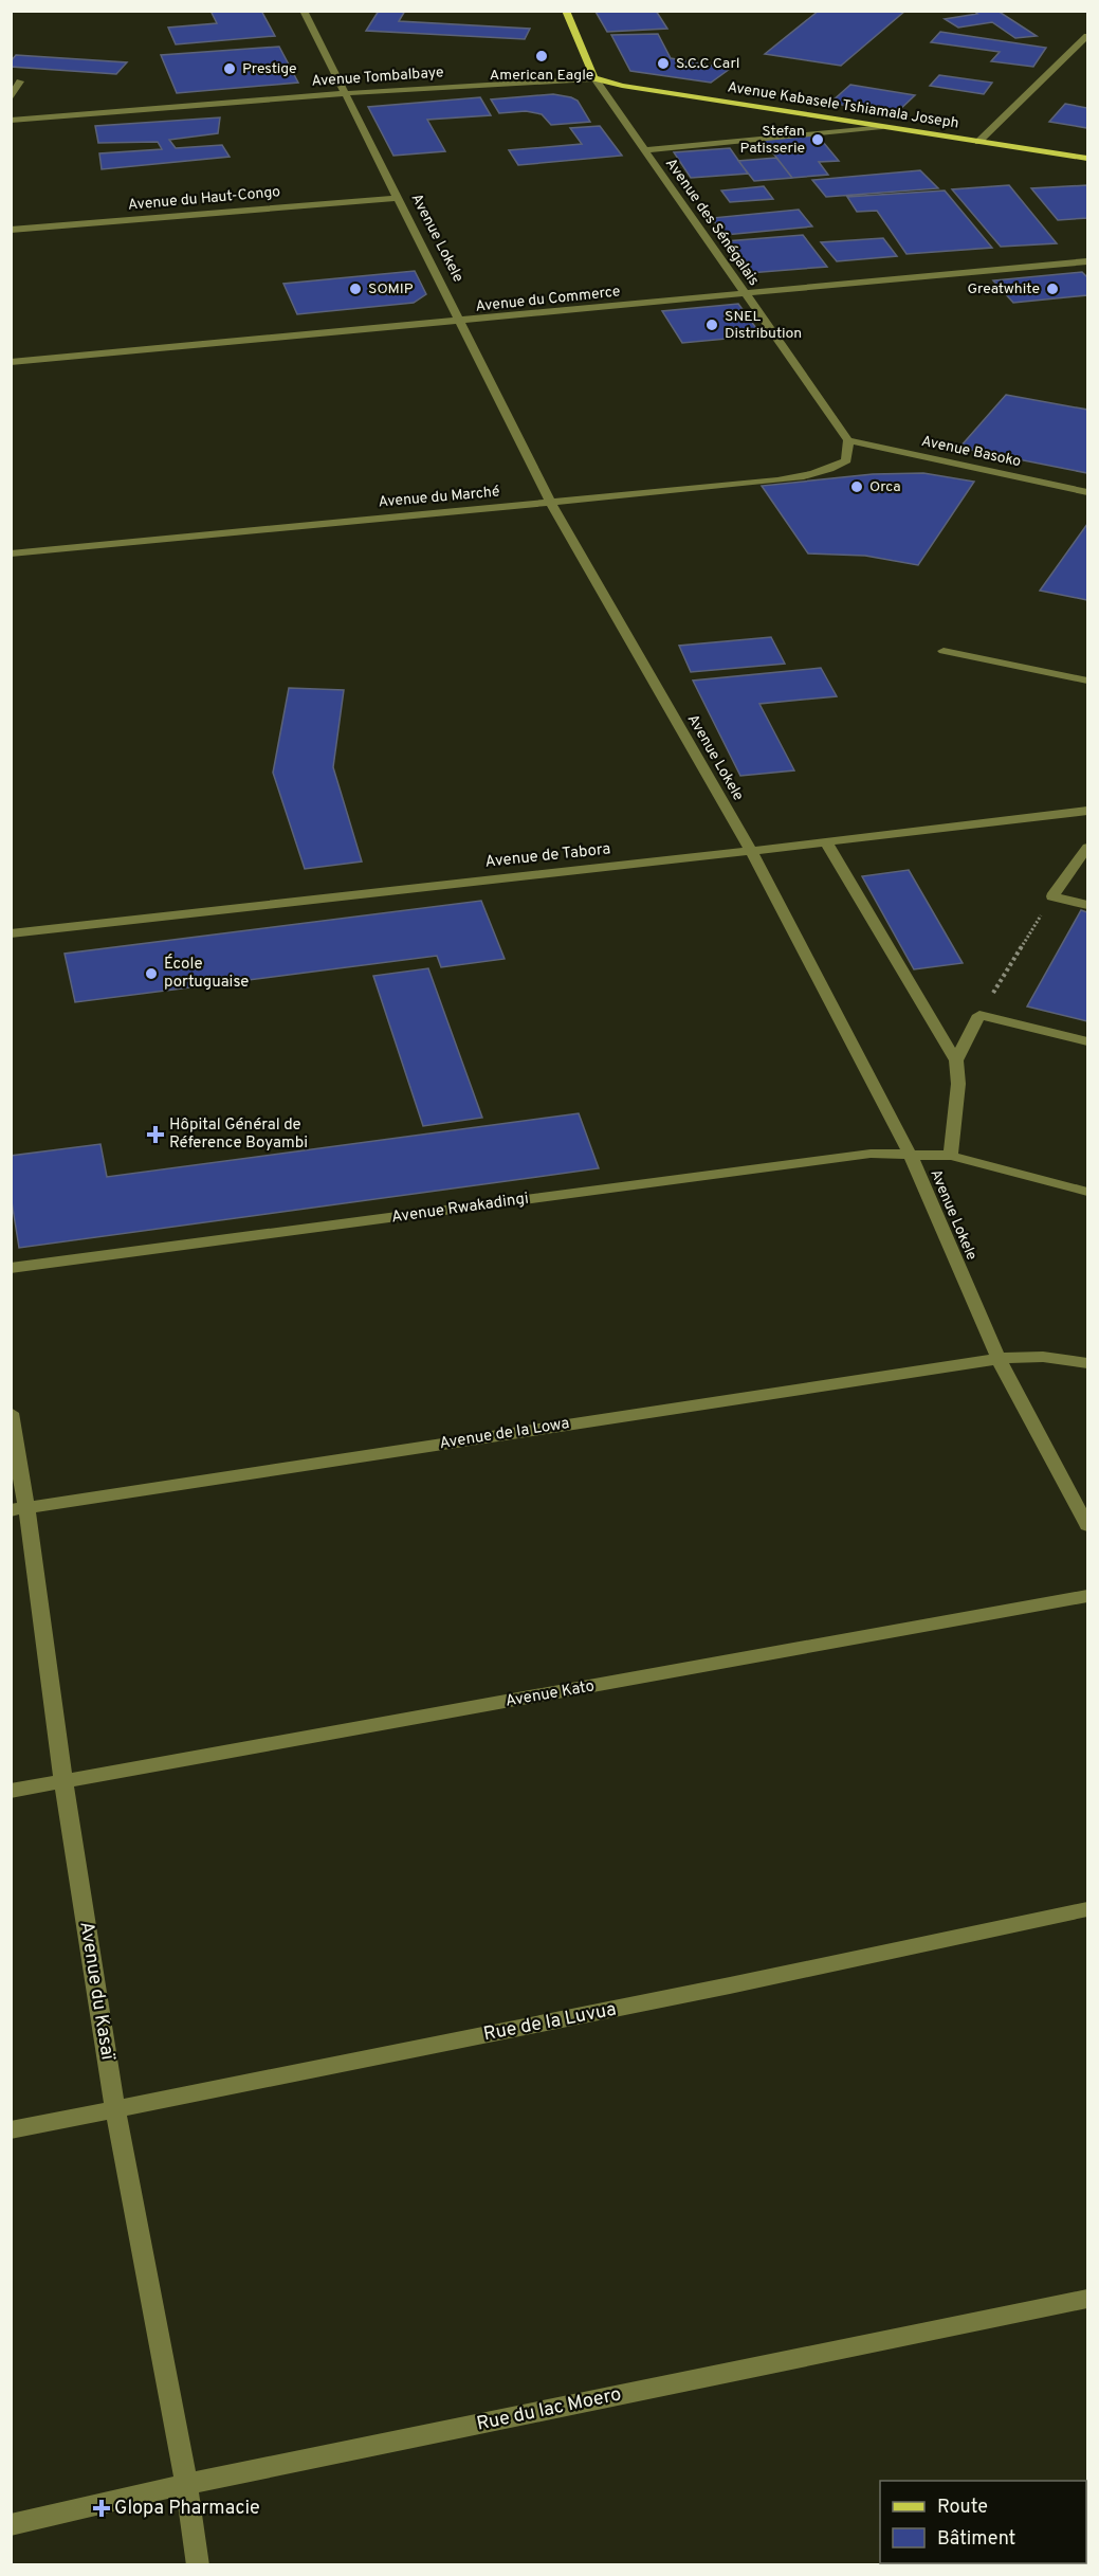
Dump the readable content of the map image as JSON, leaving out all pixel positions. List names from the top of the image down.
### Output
{
  "streets": {
    "main road": ["Avenue Kabasele Tshiamala Joseph", "Avenue des Sénégalais"],
    "street": [
      "Avenue Tombalbaye",
      "Avenue du Haut-Congo",
      "Avenue Lokele",
      "Avenue du Commerce",
      "Avenue Basoko",
      "Avenue du Marché",
      "Avenue de Tabora",
      "Avenue Rwakadingi",
      "Avenue de la Lowa",
      "Avenue Kato",
      "Avenue du Kasaï",
      "Rue de la Luvua",
      "Rue du lac Moero"
    ]
  },
  "crossings": [
    ["Avenue Tombalbaye", "Avenue Kabasele Tshiamala Joseph"],
    ["Avenue Tombalbaye", "Avenue des Sénégalais"],
    ["Avenue Tombalbaye", "Avenue Lokele"],
    ["Avenue Kabasele Tshiamala Joseph", "Avenue des Sénégalais"],
    ["Avenue du Haut-Congo", "Avenue Lokele"],
    ["Avenue des Sénégalais", "Avenue du Commerce"],
    ["Avenue des Sénégalais", "Avenue Basoko"],
    ["Avenue des Sénégalais", "Avenue du Marché"],
    ["Avenue Lokele", "Avenue du Commerce"],
    ["Avenue Lokele", "Avenue du Marché"],
    ["Avenue Lokele", "Avenue de Tabora"],
    ["Avenue Lokele", "Avenue Rwakadingi"],
    ["Avenue Lokele", "Avenue de la Lowa"],
    ["Avenue Basoko", "Avenue du Marché"],
    ["Avenue de la Lowa", "Avenue du Kasaï"],
    ["Avenue Kato", "Avenue du Kasaï"],
    ["Avenue du Kasaï", "Rue de la Luvua"],
    ["Avenue du Kasaï", "Rue du lac Moero"]
  ],
  "places": {
    "other": [
      "American Eagle",
      "S.C.C Carl",
      "Prestige",
      "Stefan Patisserie",
      "SOMIP",
      "Greatwhite",
      "SNEL Distribution",
      "Orca",
      "École portuguaise"
    ],
    "health": ["Hôpital Général de Réference Boyambi", "Glopa Pharmacie"]
  },
  "legend": ["Route", "Bâtiment"]
}
